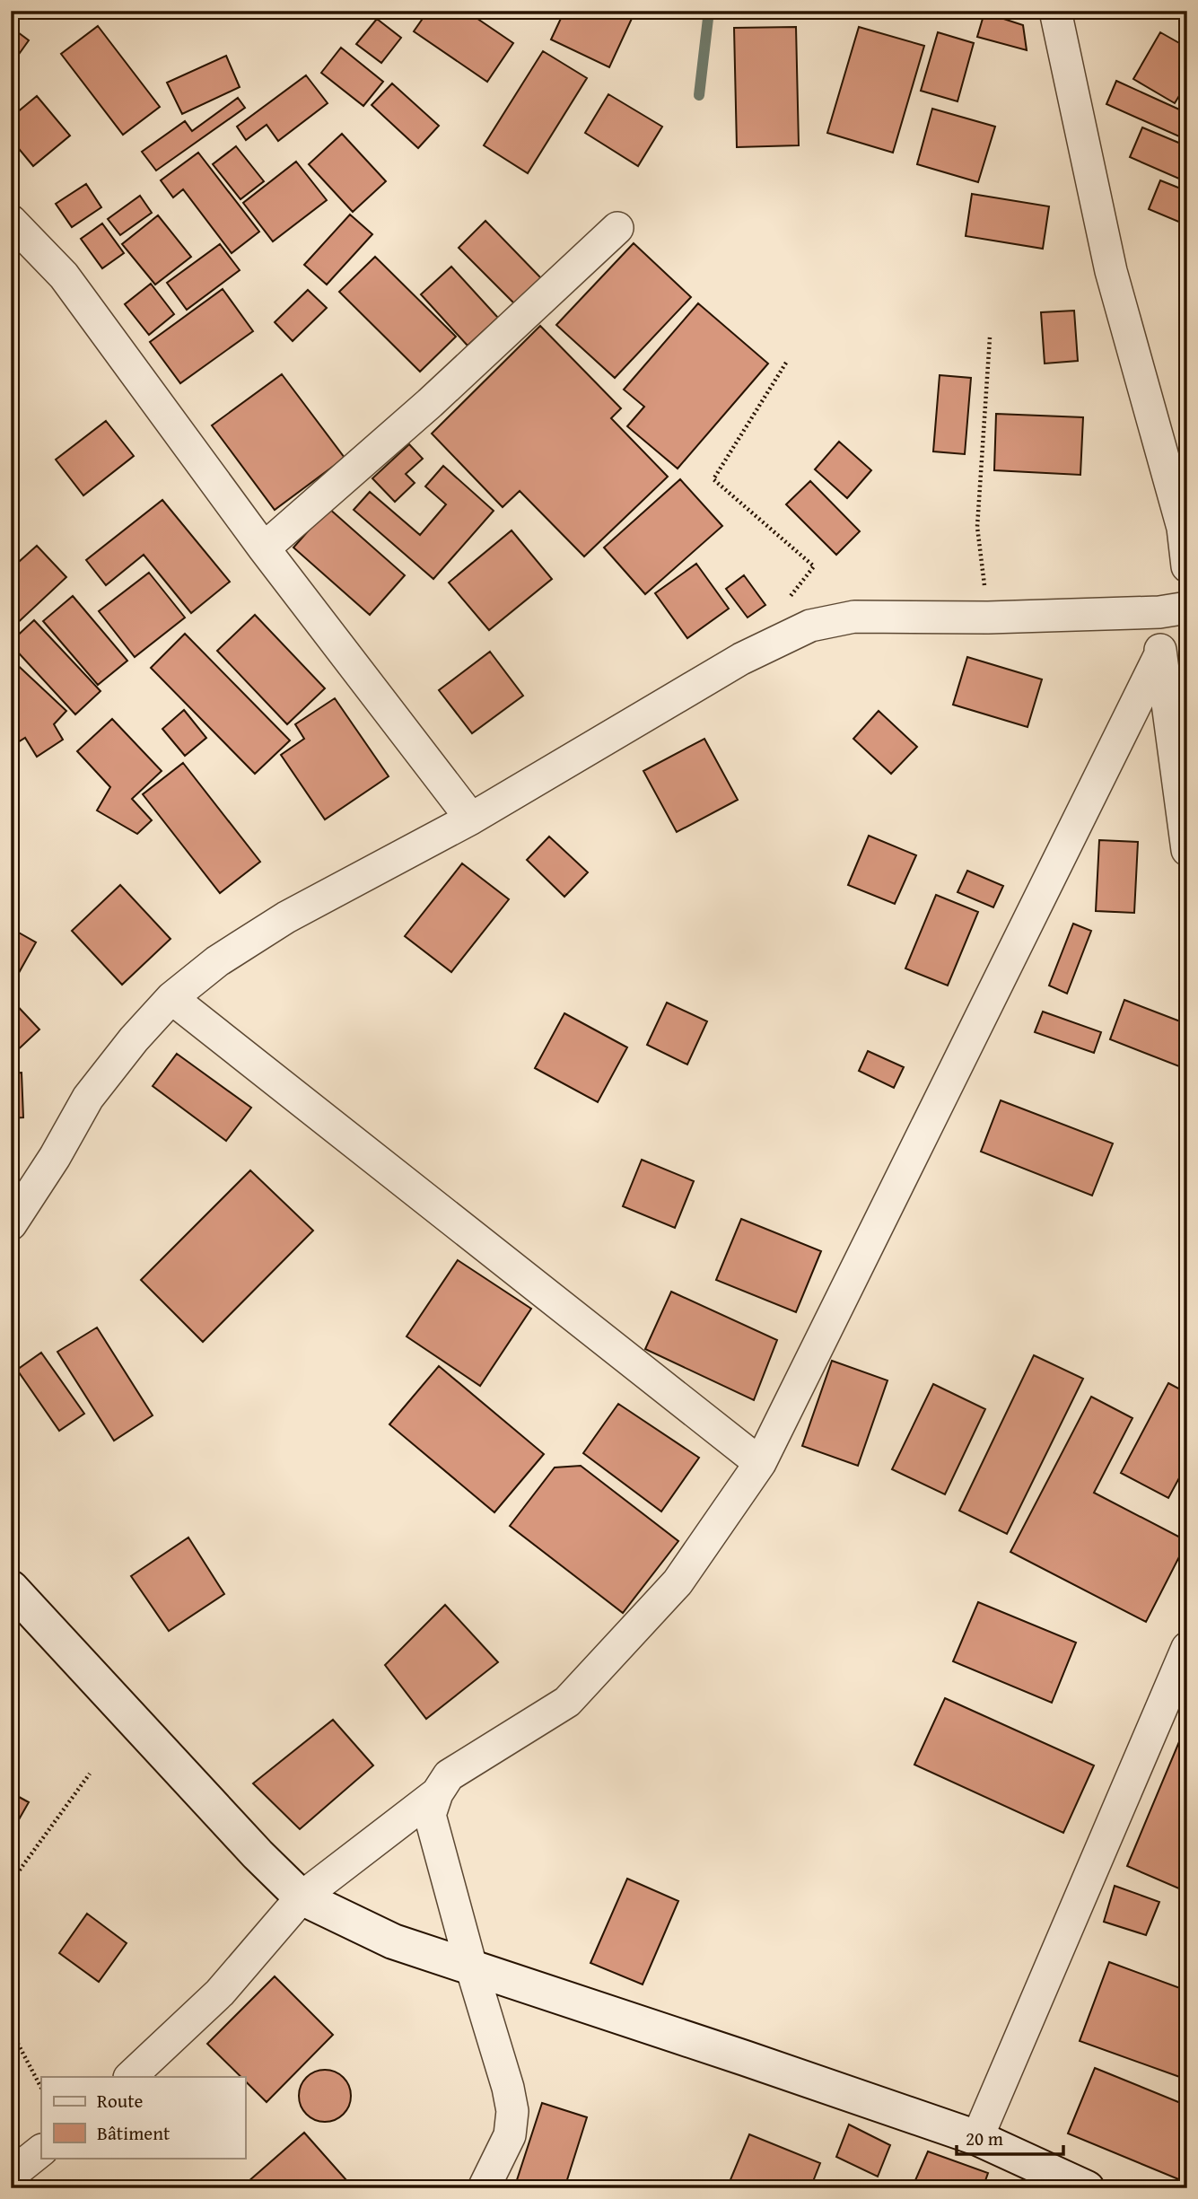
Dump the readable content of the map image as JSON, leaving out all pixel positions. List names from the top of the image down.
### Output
{
  "legend": ["Route", "Bâtiment"],
  "scale_bar": "20 m"
}
